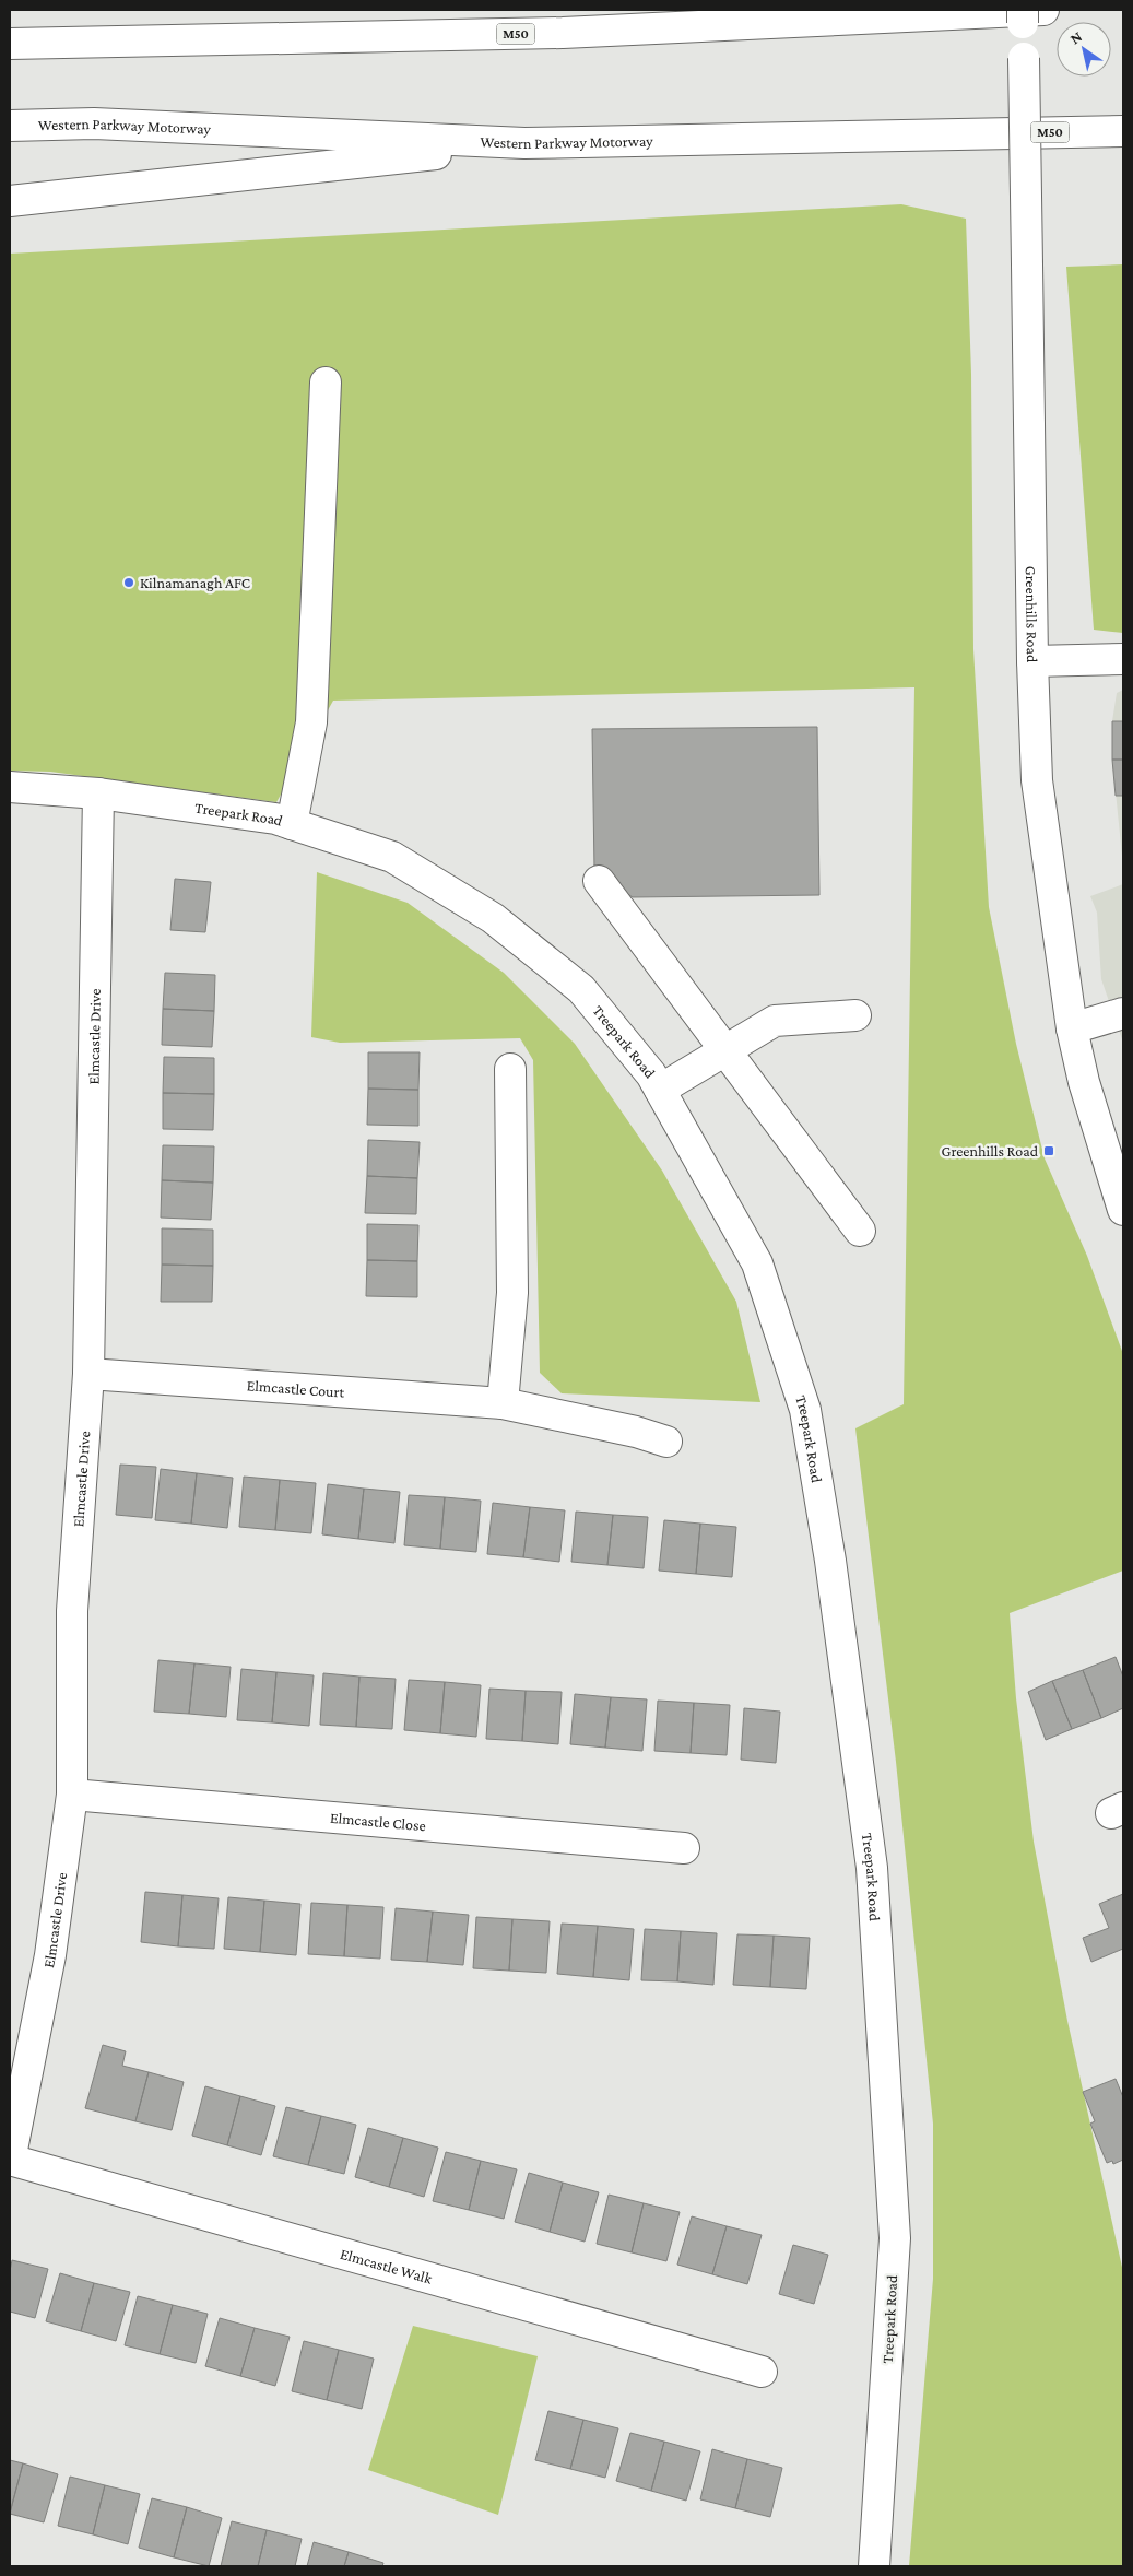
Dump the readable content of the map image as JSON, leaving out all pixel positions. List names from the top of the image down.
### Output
{
  "streets": {
    "main road": [
      "M50",
      "Western Parkway Motorway",
      "Greenhills Road",
      "Treepark Road",
      "Elmcastle Drive",
      "Elmcastle Court",
      "Elmcastle Close",
      "Elmcastle Walk"
    ]
  },
  "crossings": [
    ["M50", "Western Parkway Motorway"],
    ["Treepark Road", "Elmcastle Drive"],
    ["Elmcastle Drive", "Elmcastle Court"],
    ["Elmcastle Drive", "Elmcastle Close"],
    ["Elmcastle Drive", "Elmcastle Walk"]
  ],
  "places": {
    "other": ["Kilnamanagh AFC"],
    "transit": ["Greenhills Road"]
  },
  "north": "top left"
}
